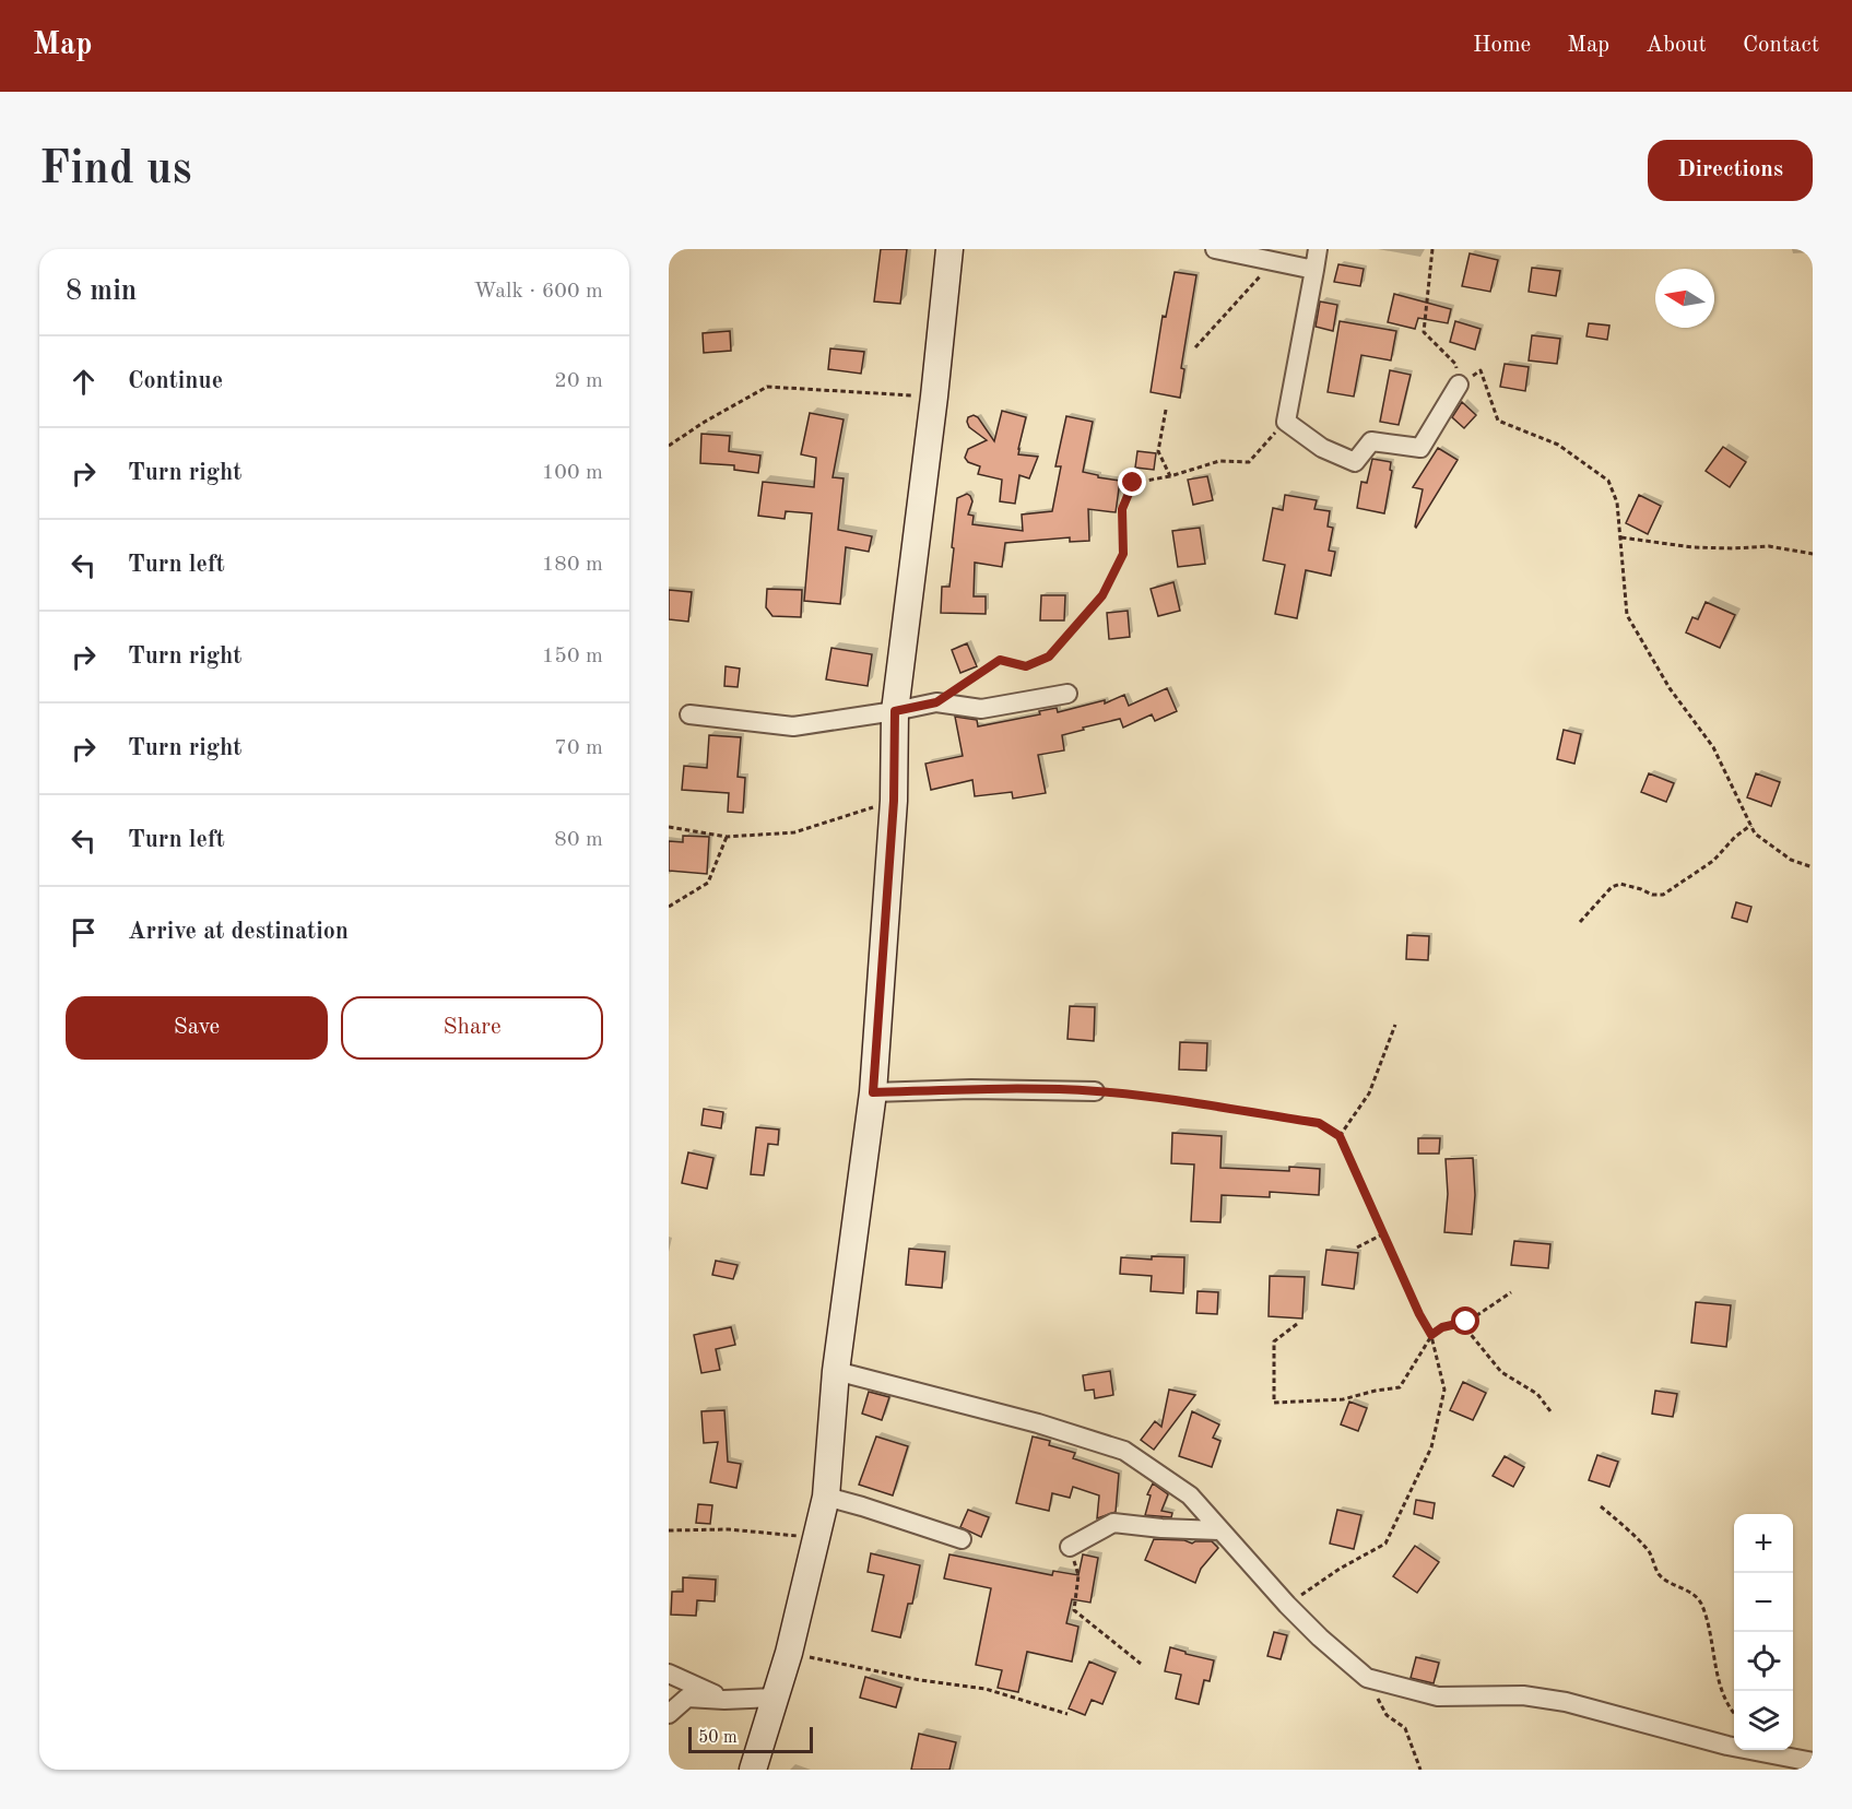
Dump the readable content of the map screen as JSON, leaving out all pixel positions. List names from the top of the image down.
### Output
{
  "scale_bar": "50 m",
  "north": "left",
  "page": {
    "header": "Map",
    "nav": [
      "Home",
      "Map",
      "About",
      "Contact"
    ],
    "buttons": [
      "Directions",
      ["Save", "Share"]
    ],
    "title": "Find us",
    "heading": ["8 min", "Walk · 600 m"],
    "list": [
      ["Continue", "20 m"],
      ["Turn right", "100 m"],
      ["Turn left", "180 m"],
      ["Turn right", "150 m"],
      ["Turn right", "70 m"],
      ["Turn left", "80 m"],
      "Arrive at destination"
    ],
    "map_buttons": ["+", "−"],
    "scale": "50 m"
  }
}
